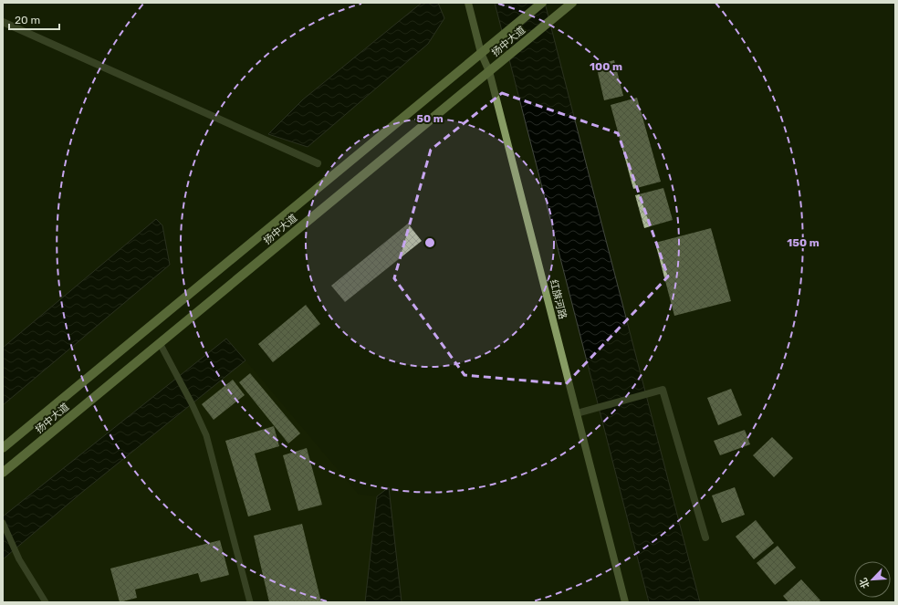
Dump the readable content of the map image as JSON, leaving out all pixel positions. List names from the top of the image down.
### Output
{
  "streets": {
    "main road": ["扬中大道"],
    "street": ["红旗河路"]
  },
  "crossings": [
    ["扬中大道", "红旗河路"]
  ],
  "scale_bar": "20 m",
  "north": "bottom left",
  "rings": ["100 m", "50 m", "150 m"]
}
